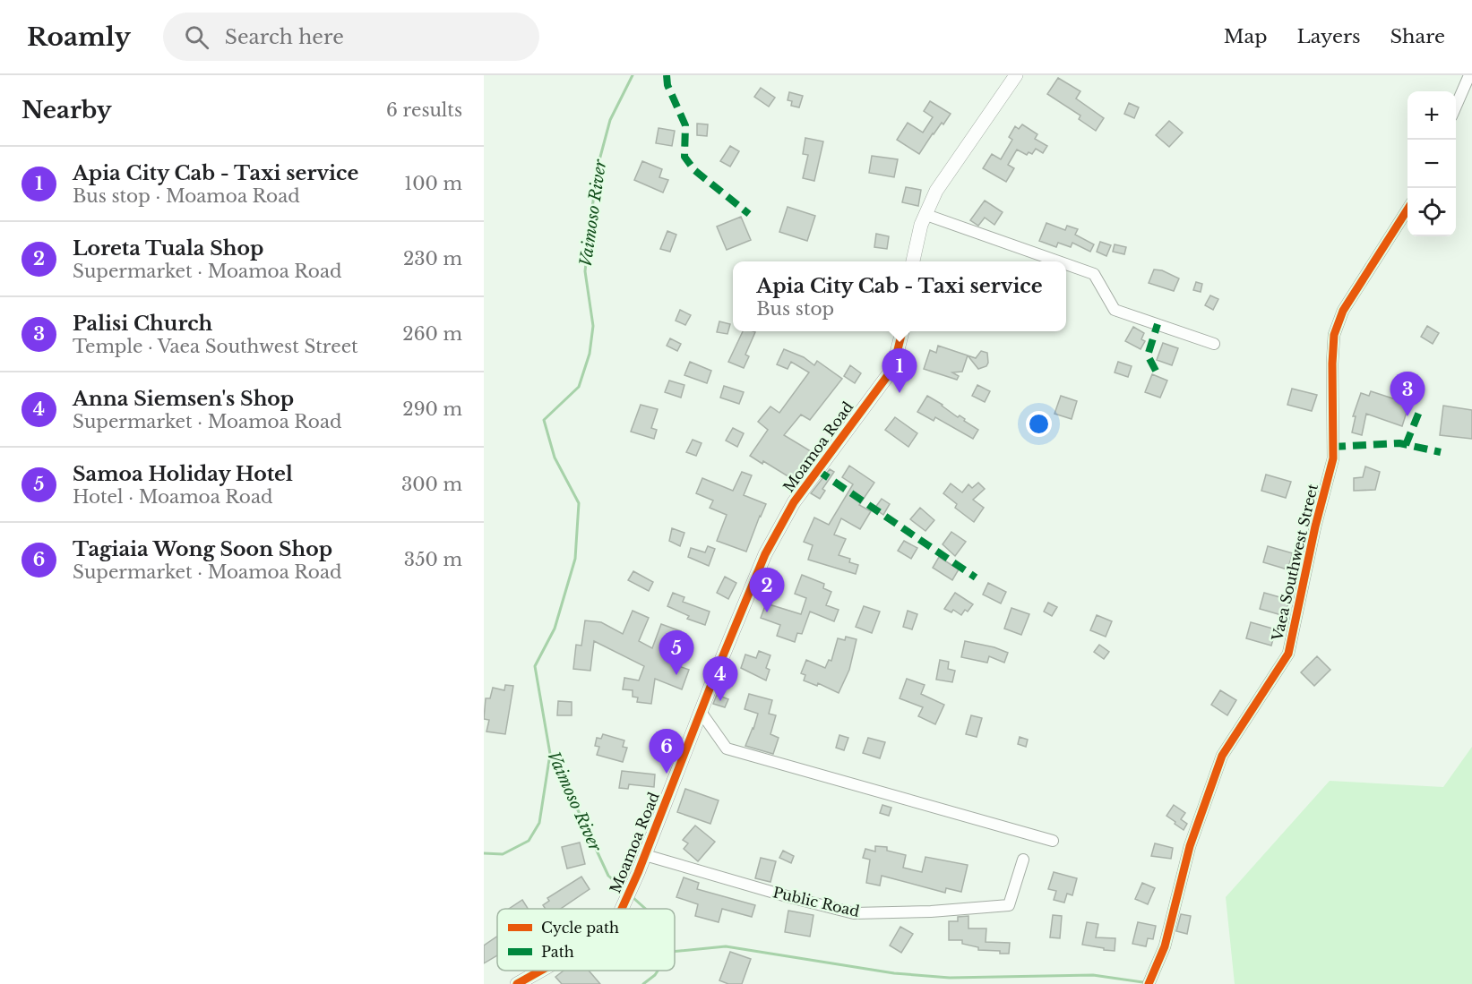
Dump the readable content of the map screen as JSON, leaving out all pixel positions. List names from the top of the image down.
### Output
{
  "streets": {
    "street": ["Moamoa Road", "Vaea Southwest Street", "Public Road"]
  },
  "crossings": [
    ["Moamoa Road", "Public Road"]
  ],
  "water": ["Vaimoso River"],
  "legend": ["Cycle path", "Path"],
  "page": {
    "header": "Roamly",
    "search": "Search here",
    "nav": ["Map", "Layers", "Share"],
    "heading": ["Nearby", "6 results"],
    "map_buttons": ["+", "−"],
    "list": [
      {
        "mark": "1",
        "name": "Apia City Cab - Taxi service",
        "note": "Bus stop · Moamoa Road",
        "value": "100 m"
      },
      {
        "mark": "2",
        "name": "Loreta Tuala Shop",
        "note": "Supermarket · Moamoa Road",
        "value": "230 m"
      },
      {
        "mark": "3",
        "name": "Palisi Church",
        "note": "Temple · Vaea Southwest Street",
        "value": "260 m"
      },
      {
        "mark": "4",
        "name": "Anna Siemsen's Shop",
        "note": "Supermarket · Moamoa Road",
        "value": "290 m"
      },
      {
        "mark": "5",
        "name": "Samoa Holiday Hotel",
        "note": "Hotel · Moamoa Road",
        "value": "300 m"
      },
      {
        "mark": "6",
        "name": "Tagiaia Wong Soon Shop",
        "note": "Supermarket · Moamoa Road",
        "value": "350 m"
      }
    ],
    "popup": ["Apia City Cab - Taxi service", "Bus stop"],
    "pins": [
      "1",
      "3",
      "2",
      "5",
      "4",
      "6"
    ]
  }
}
